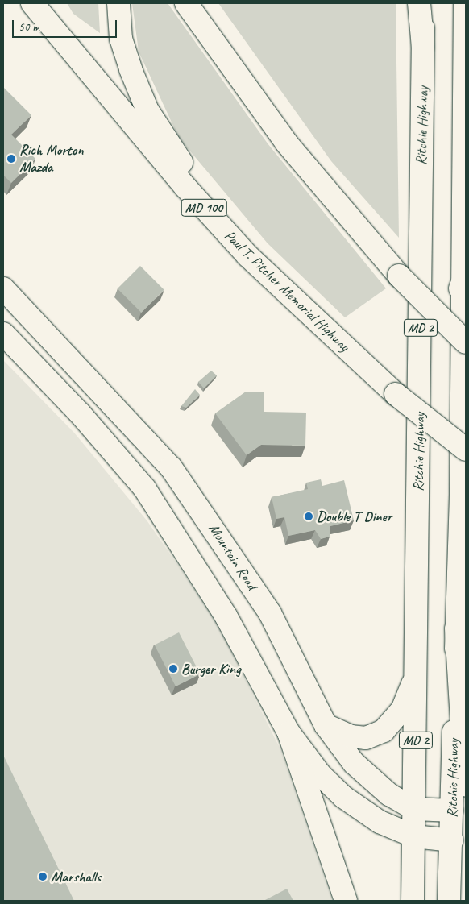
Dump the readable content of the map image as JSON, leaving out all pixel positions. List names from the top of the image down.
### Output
{
  "streets": {
    "main road": [
      "Ritchie Highway",
      "MD 100",
      "Paul T. Pitcher Memorial Highway",
      "MD 2",
      "Mountain Road"
    ]
  },
  "crossings": [
    ["Ritchie Highway", "Mountain Road"]
  ],
  "places": [
    "Rich Morton Mazda",
    "Double T Diner",
    "Burger King",
    "Marshalls"
  ],
  "scale_bar": "50 m"
}
